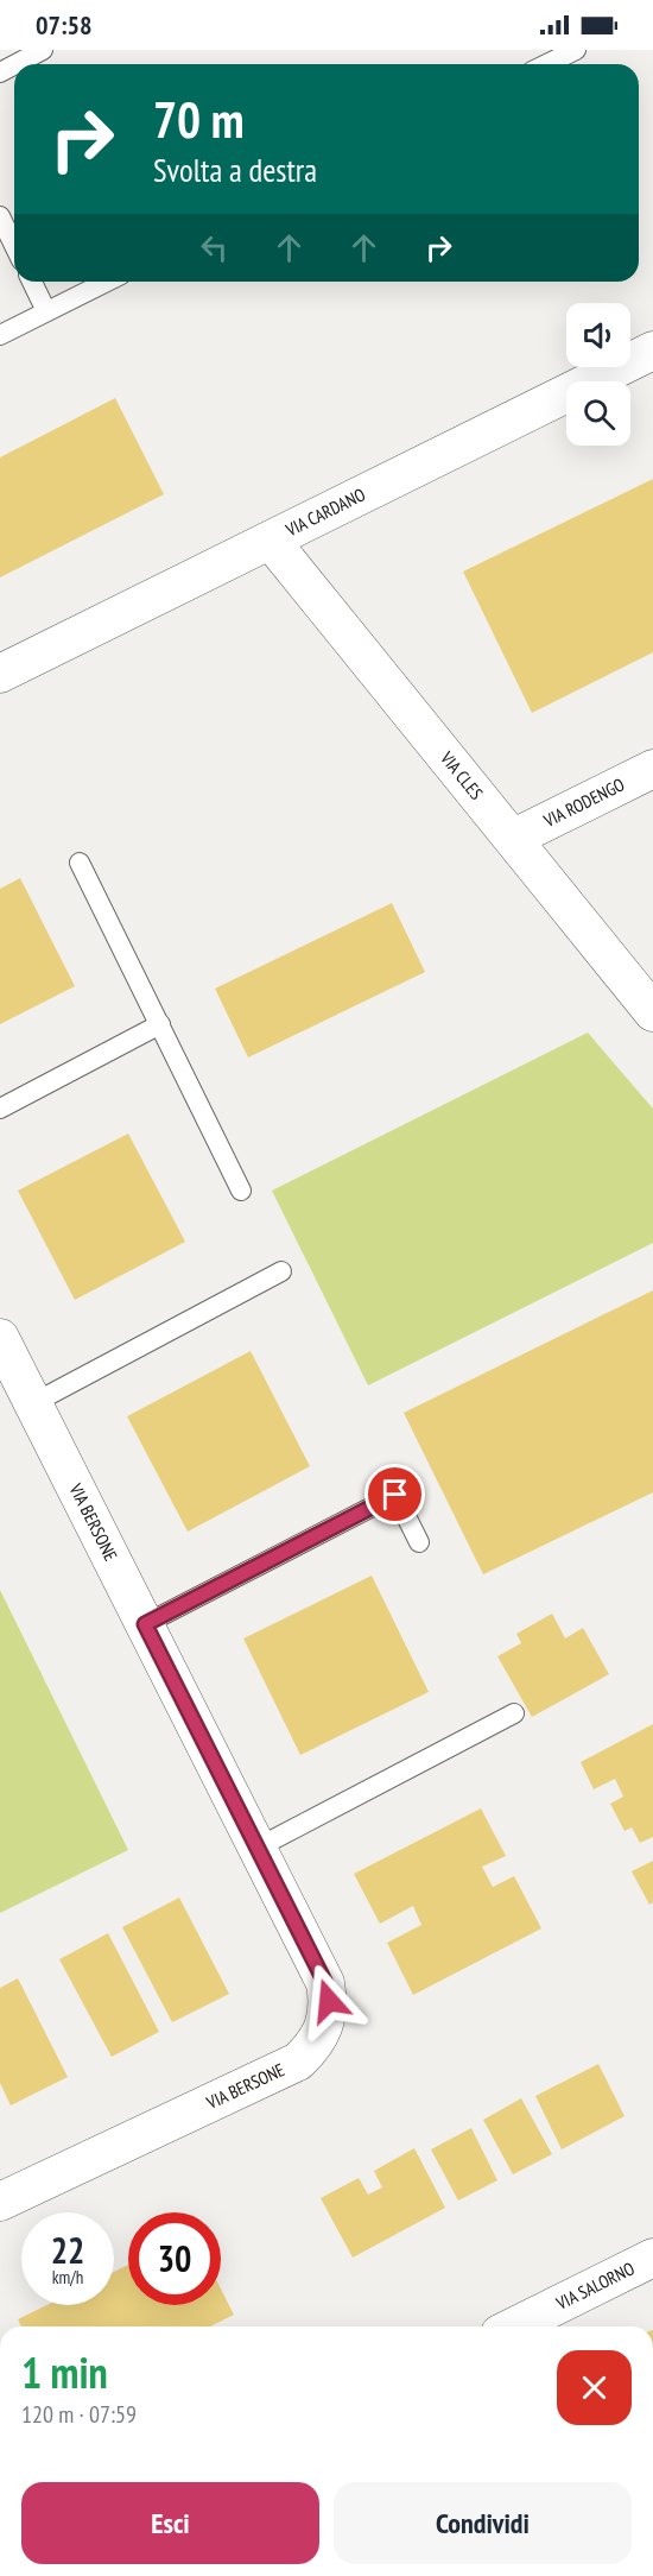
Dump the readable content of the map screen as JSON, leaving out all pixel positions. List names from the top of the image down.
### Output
{
  "streets": {
    "street": [
      "VIA CARDANO",
      "VIA CLES",
      "VIA RODENGO",
      "VIA BERSONE",
      "VIA SALORNO"
    ]
  },
  "crossings": [
    ["VIA CARDANO", "VIA CLES"],
    ["VIA CLES", "VIA RODENGO"]
  ],
  "page": {
    "status": "07:58",
    "turn": ["70 m", "Svolta a destra"],
    "speed": "22 km/h",
    "limit": "30",
    "heading": ["1 min", "120 m · 07:59"],
    "buttons": ["Esci", "Condividi"]
  }
}
